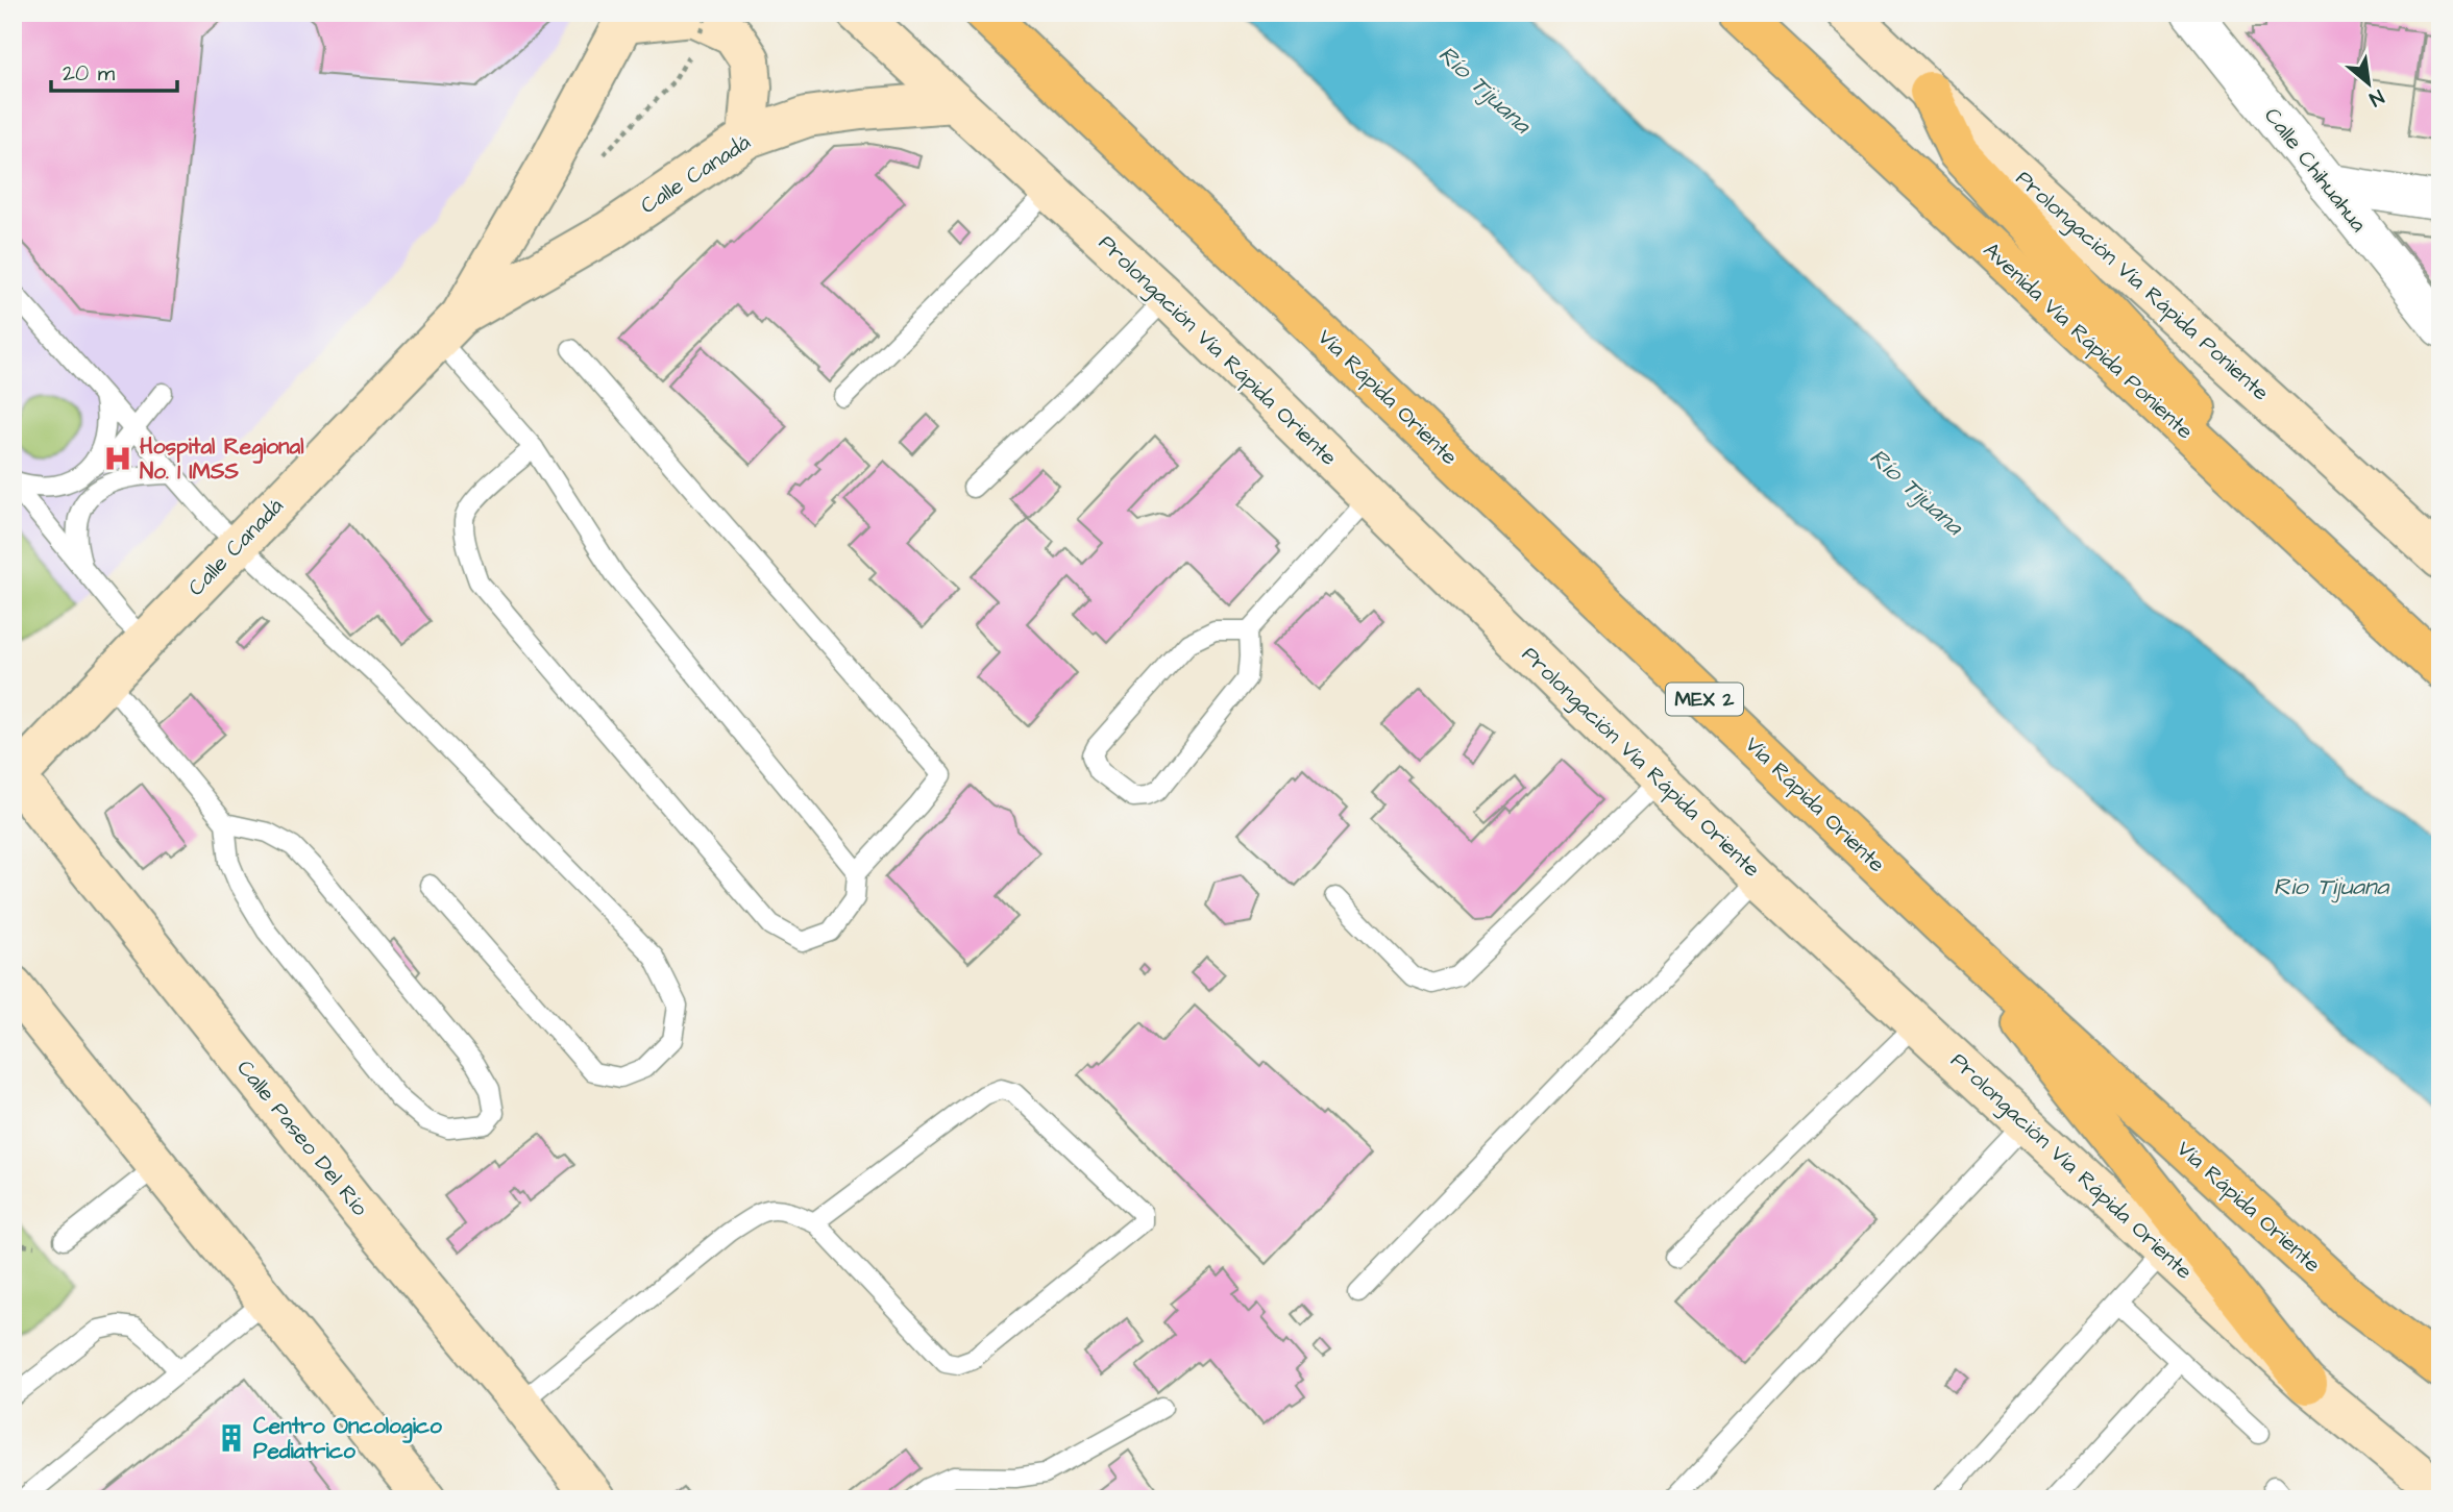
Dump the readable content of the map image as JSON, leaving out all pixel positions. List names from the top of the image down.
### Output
{
  "streets": {
    "highway": ["Avenida Vía Rápida Poniente", "Vía Rápida Oriente", "MEX 2"],
    "main road": [
      "Calle Canadá",
      "Prolongación Vía Rápida Poniente",
      "Prolongación Vía Rápida Oriente",
      "Calle Paseo Del Río"
    ],
    "street": ["Calle Chihuahua"]
  },
  "crossings": [
    ["Calle Canadá", "Prolongación Vía Rápida Oriente"],
    ["Calle Canadá", "Calle Paseo Del Río"]
  ],
  "water": ["Río Tijuana", "Rio Tijuana"],
  "places": {
    "hospital": ["Hospital Regional No. 1 IMSS"],
    "building": ["Centro Oncologico Pediatrico"]
  },
  "scale_bar": "20 m",
  "north": "bottom right"
}
